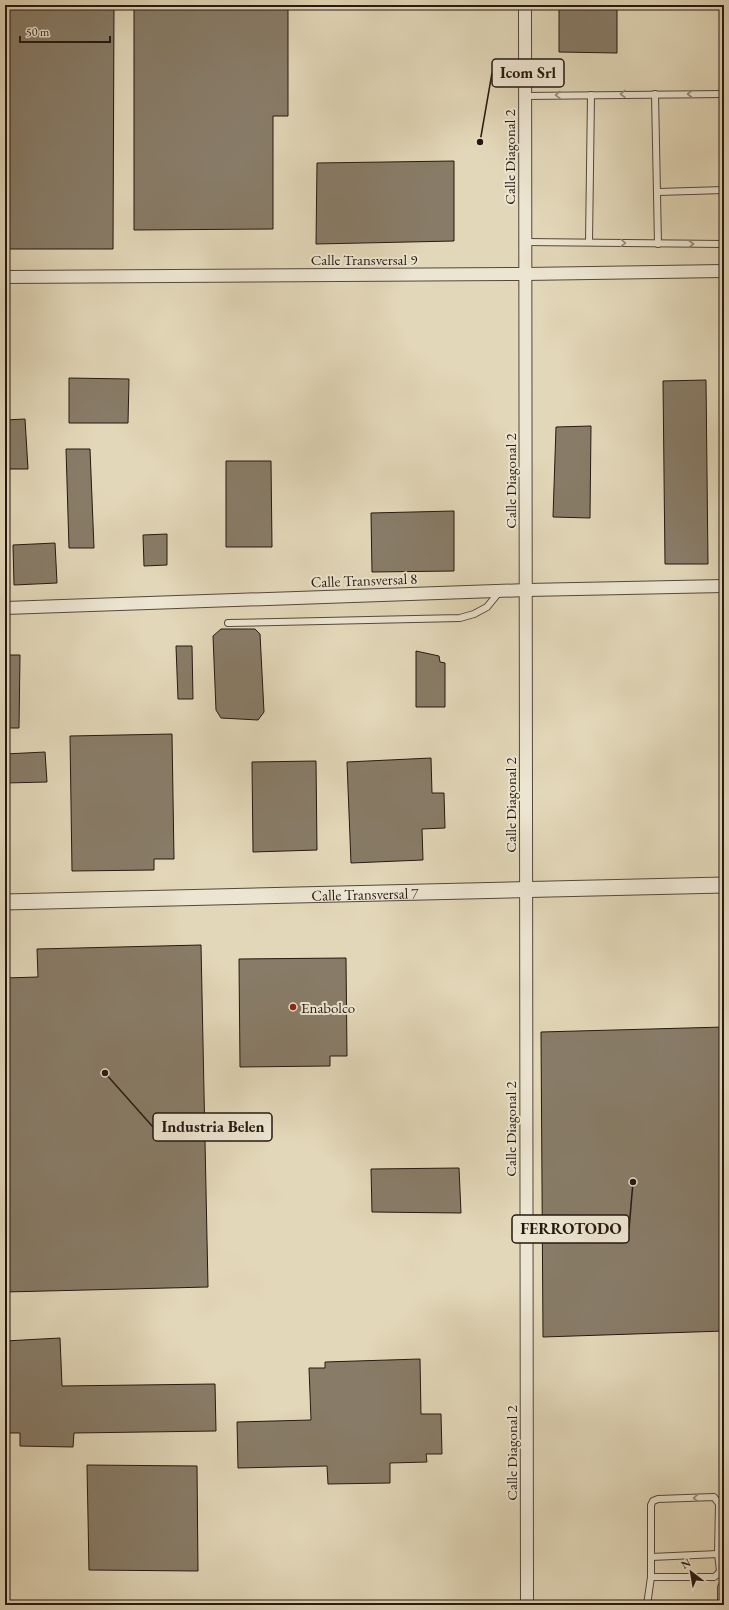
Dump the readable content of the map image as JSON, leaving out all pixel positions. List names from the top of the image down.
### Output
{
  "streets": {
    "street": [
      "Calle Diagonal 2",
      "Calle Transversal 9",
      "Calle Transversal 8",
      "Calle Transversal 7"
    ]
  },
  "crossings": [
    ["Calle Diagonal 2", "Calle Transversal 9"],
    ["Calle Diagonal 2", "Calle Transversal 8"],
    ["Calle Diagonal 2", "Calle Transversal 7"]
  ],
  "places": [
    "Icom Srl",
    "Enabolco",
    "Industria Belen",
    "FERROTODO"
  ],
  "scale_bar": "50 m",
  "north": "top left"
}
